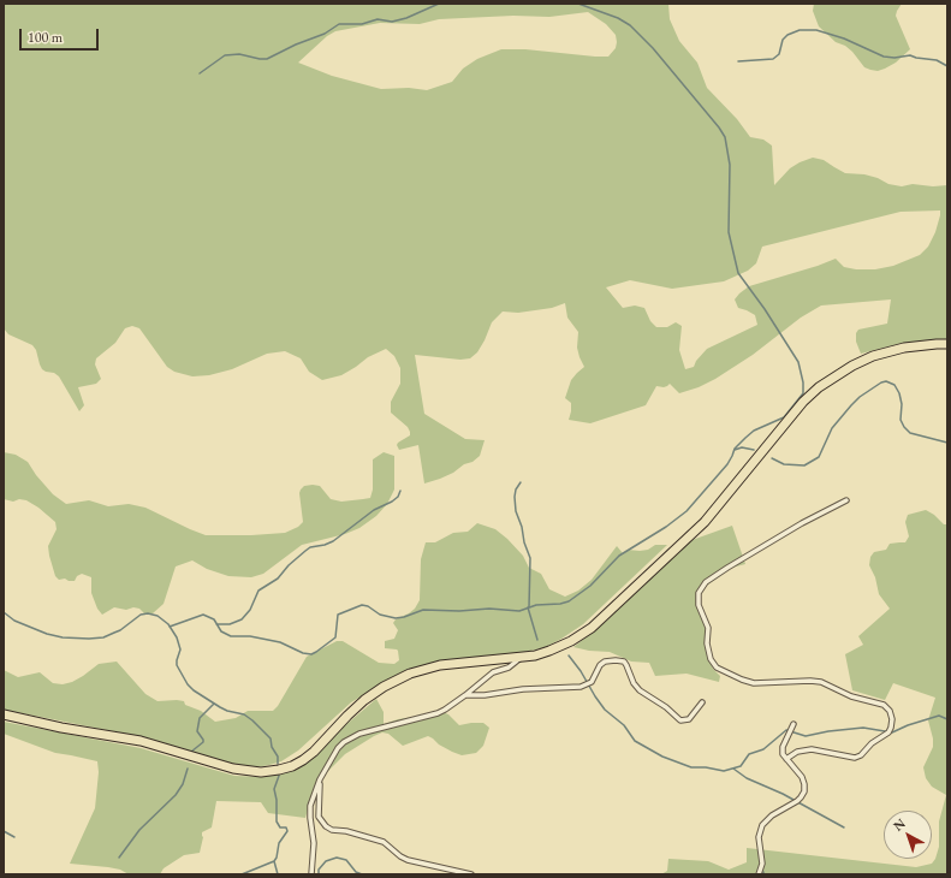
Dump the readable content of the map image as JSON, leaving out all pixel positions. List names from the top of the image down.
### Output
{
  "scale_bar": "100 m",
  "north": "top left"
}
